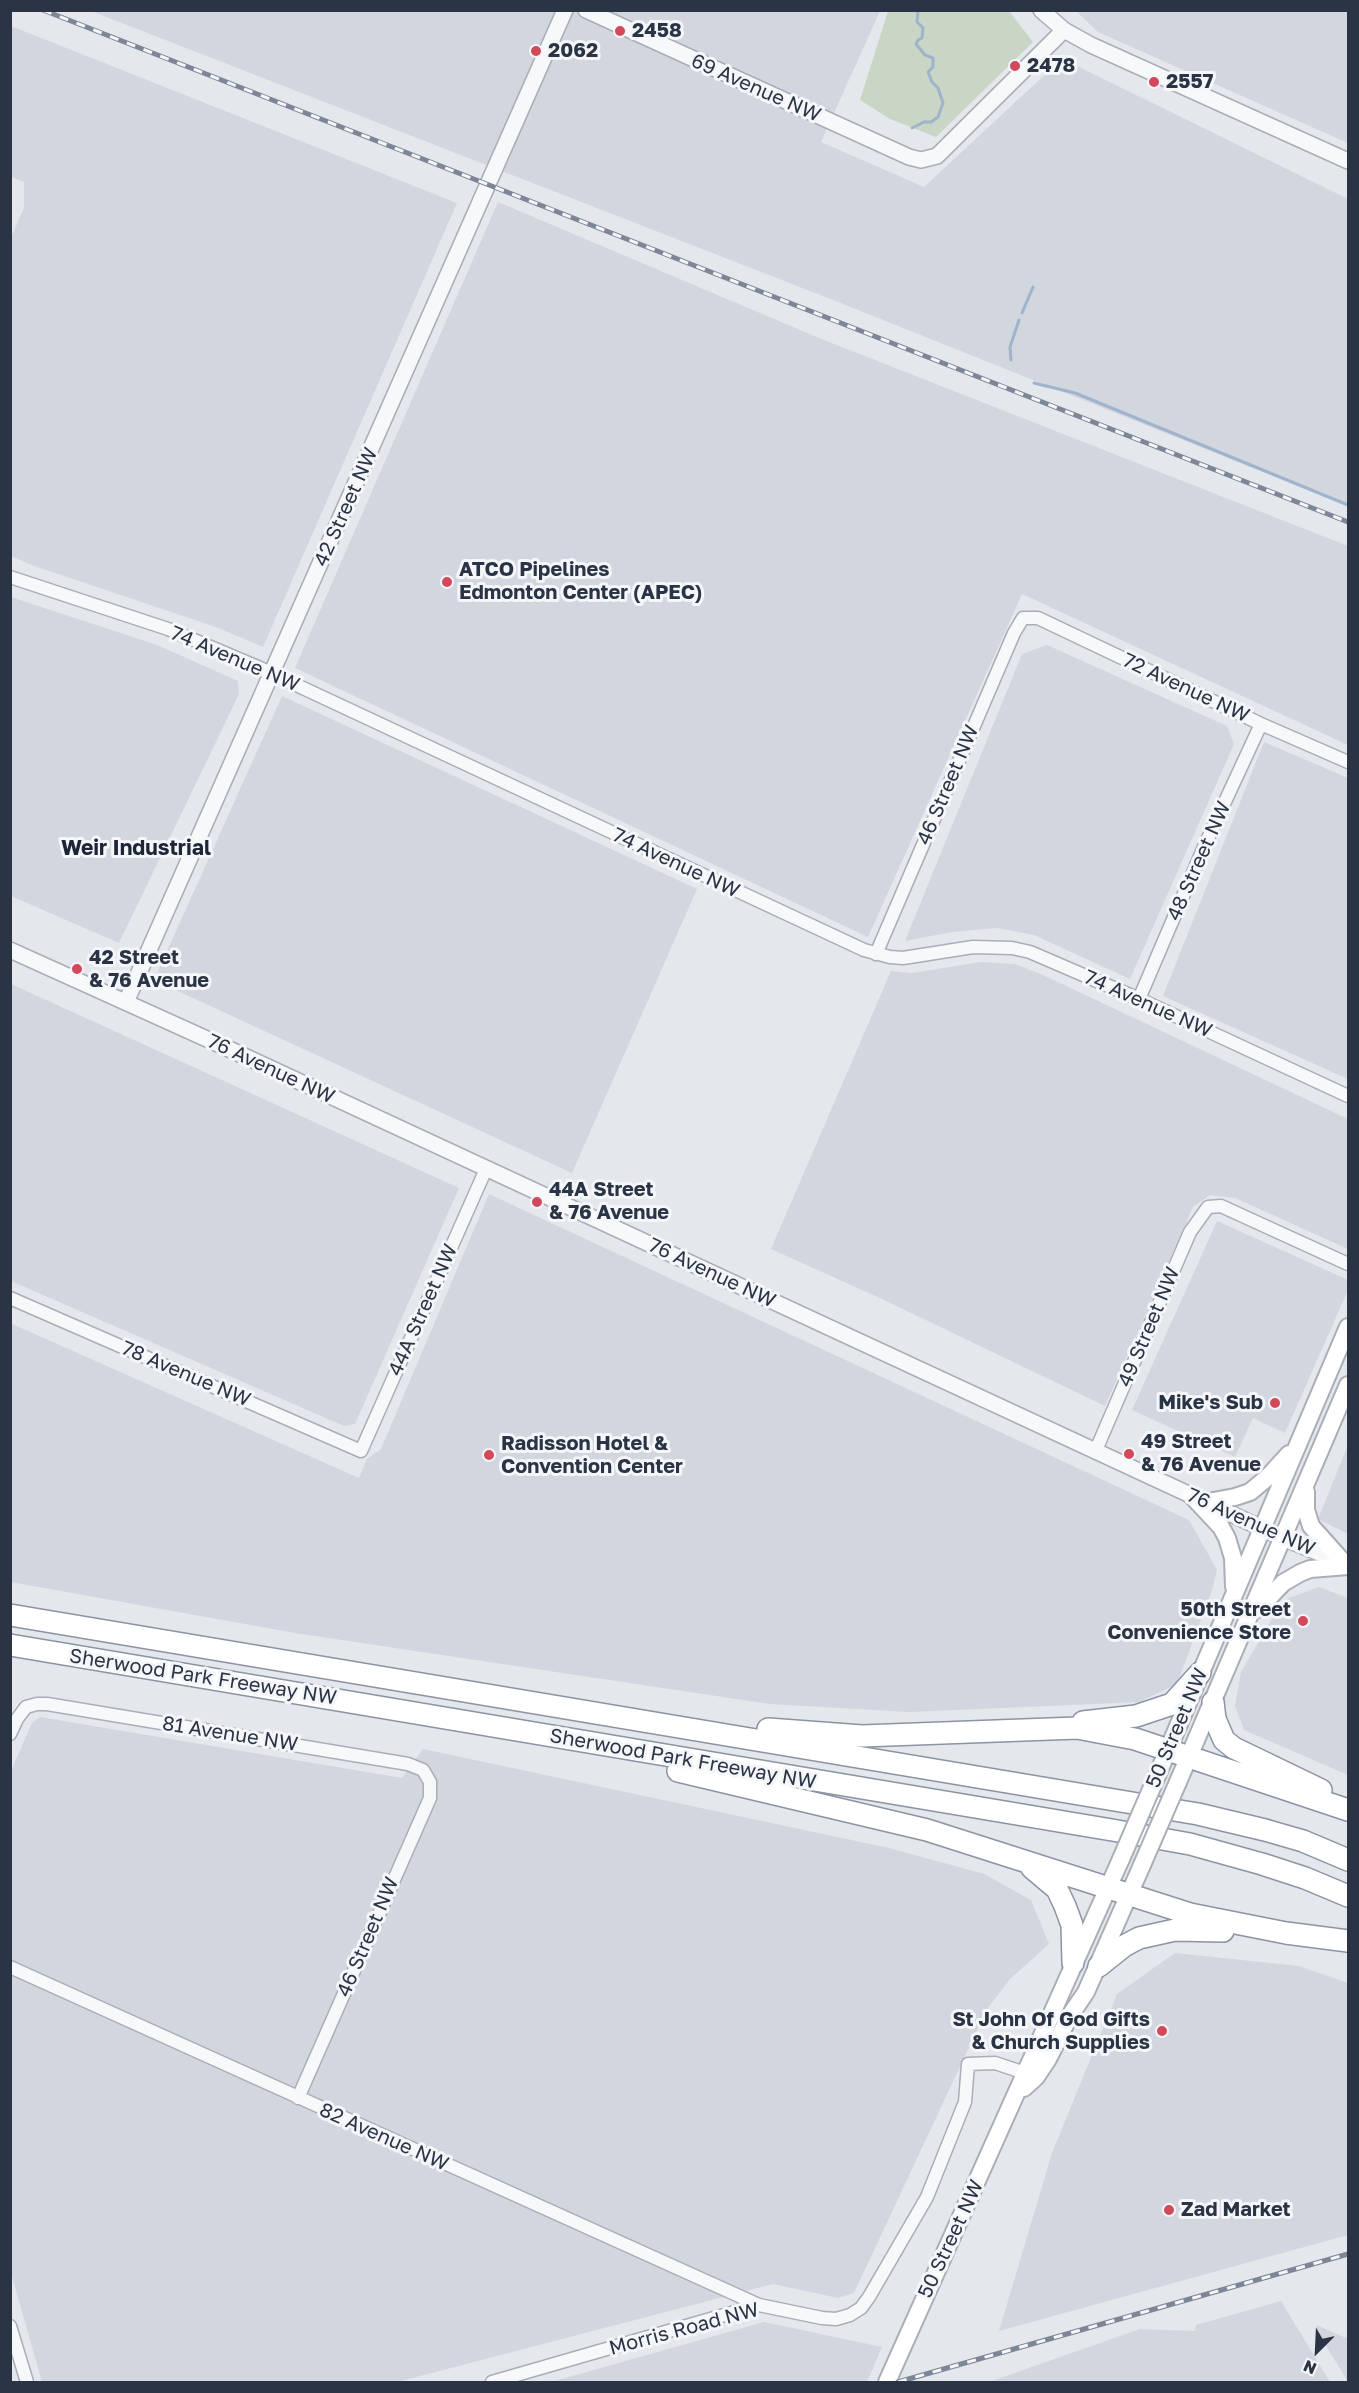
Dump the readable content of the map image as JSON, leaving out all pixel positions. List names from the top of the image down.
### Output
{
  "streets": {
    "highway": ["Sherwood Park Freeway NW"],
    "main road": ["50 Street NW"],
    "street": [
      "69 Avenue NW",
      "42 Street NW",
      "74 Avenue NW",
      "72 Avenue NW",
      "46 Street NW",
      "48 Street NW",
      "76 Avenue NW",
      "44A Street NW",
      "49 Street NW",
      "78 Avenue NW",
      "81 Avenue NW",
      "82 Avenue NW",
      "Morris Road NW"
    ]
  },
  "crossings": [
    ["42 Street NW", "74 Avenue NW"],
    ["42 Street NW", "76 Avenue NW"],
    ["74 Avenue NW", "46 Street NW"],
    ["74 Avenue NW", "48 Street NW"],
    ["72 Avenue NW", "46 Street NW"],
    ["72 Avenue NW", "48 Street NW"],
    ["46 Street NW", "81 Avenue NW"],
    ["46 Street NW", "82 Avenue NW"],
    ["76 Avenue NW", "44A Street NW"],
    ["76 Avenue NW", "49 Street NW"],
    ["76 Avenue NW", "50 Street NW"],
    ["44A Street NW", "78 Avenue NW"],
    ["50 Street NW", "Morris Road NW"],
    ["82 Avenue NW", "Morris Road NW"]
  ],
  "districts": ["Weir Industrial"],
  "places": [
    "2458",
    "2062",
    "2478",
    "2557",
    "ATCO Pipelines Edmonton Center (APEC)",
    "42 Street & 76 Avenue",
    "44A Street & 76 Avenue",
    "Mike's Sub",
    "49 Street & 76 Avenue",
    "Radisson Hotel & Convention Center",
    "50th Street Convenience Store",
    "St John Of God Gifts & Church Supplies",
    "Zad Market"
  ],
  "north": "bottom left"
}
